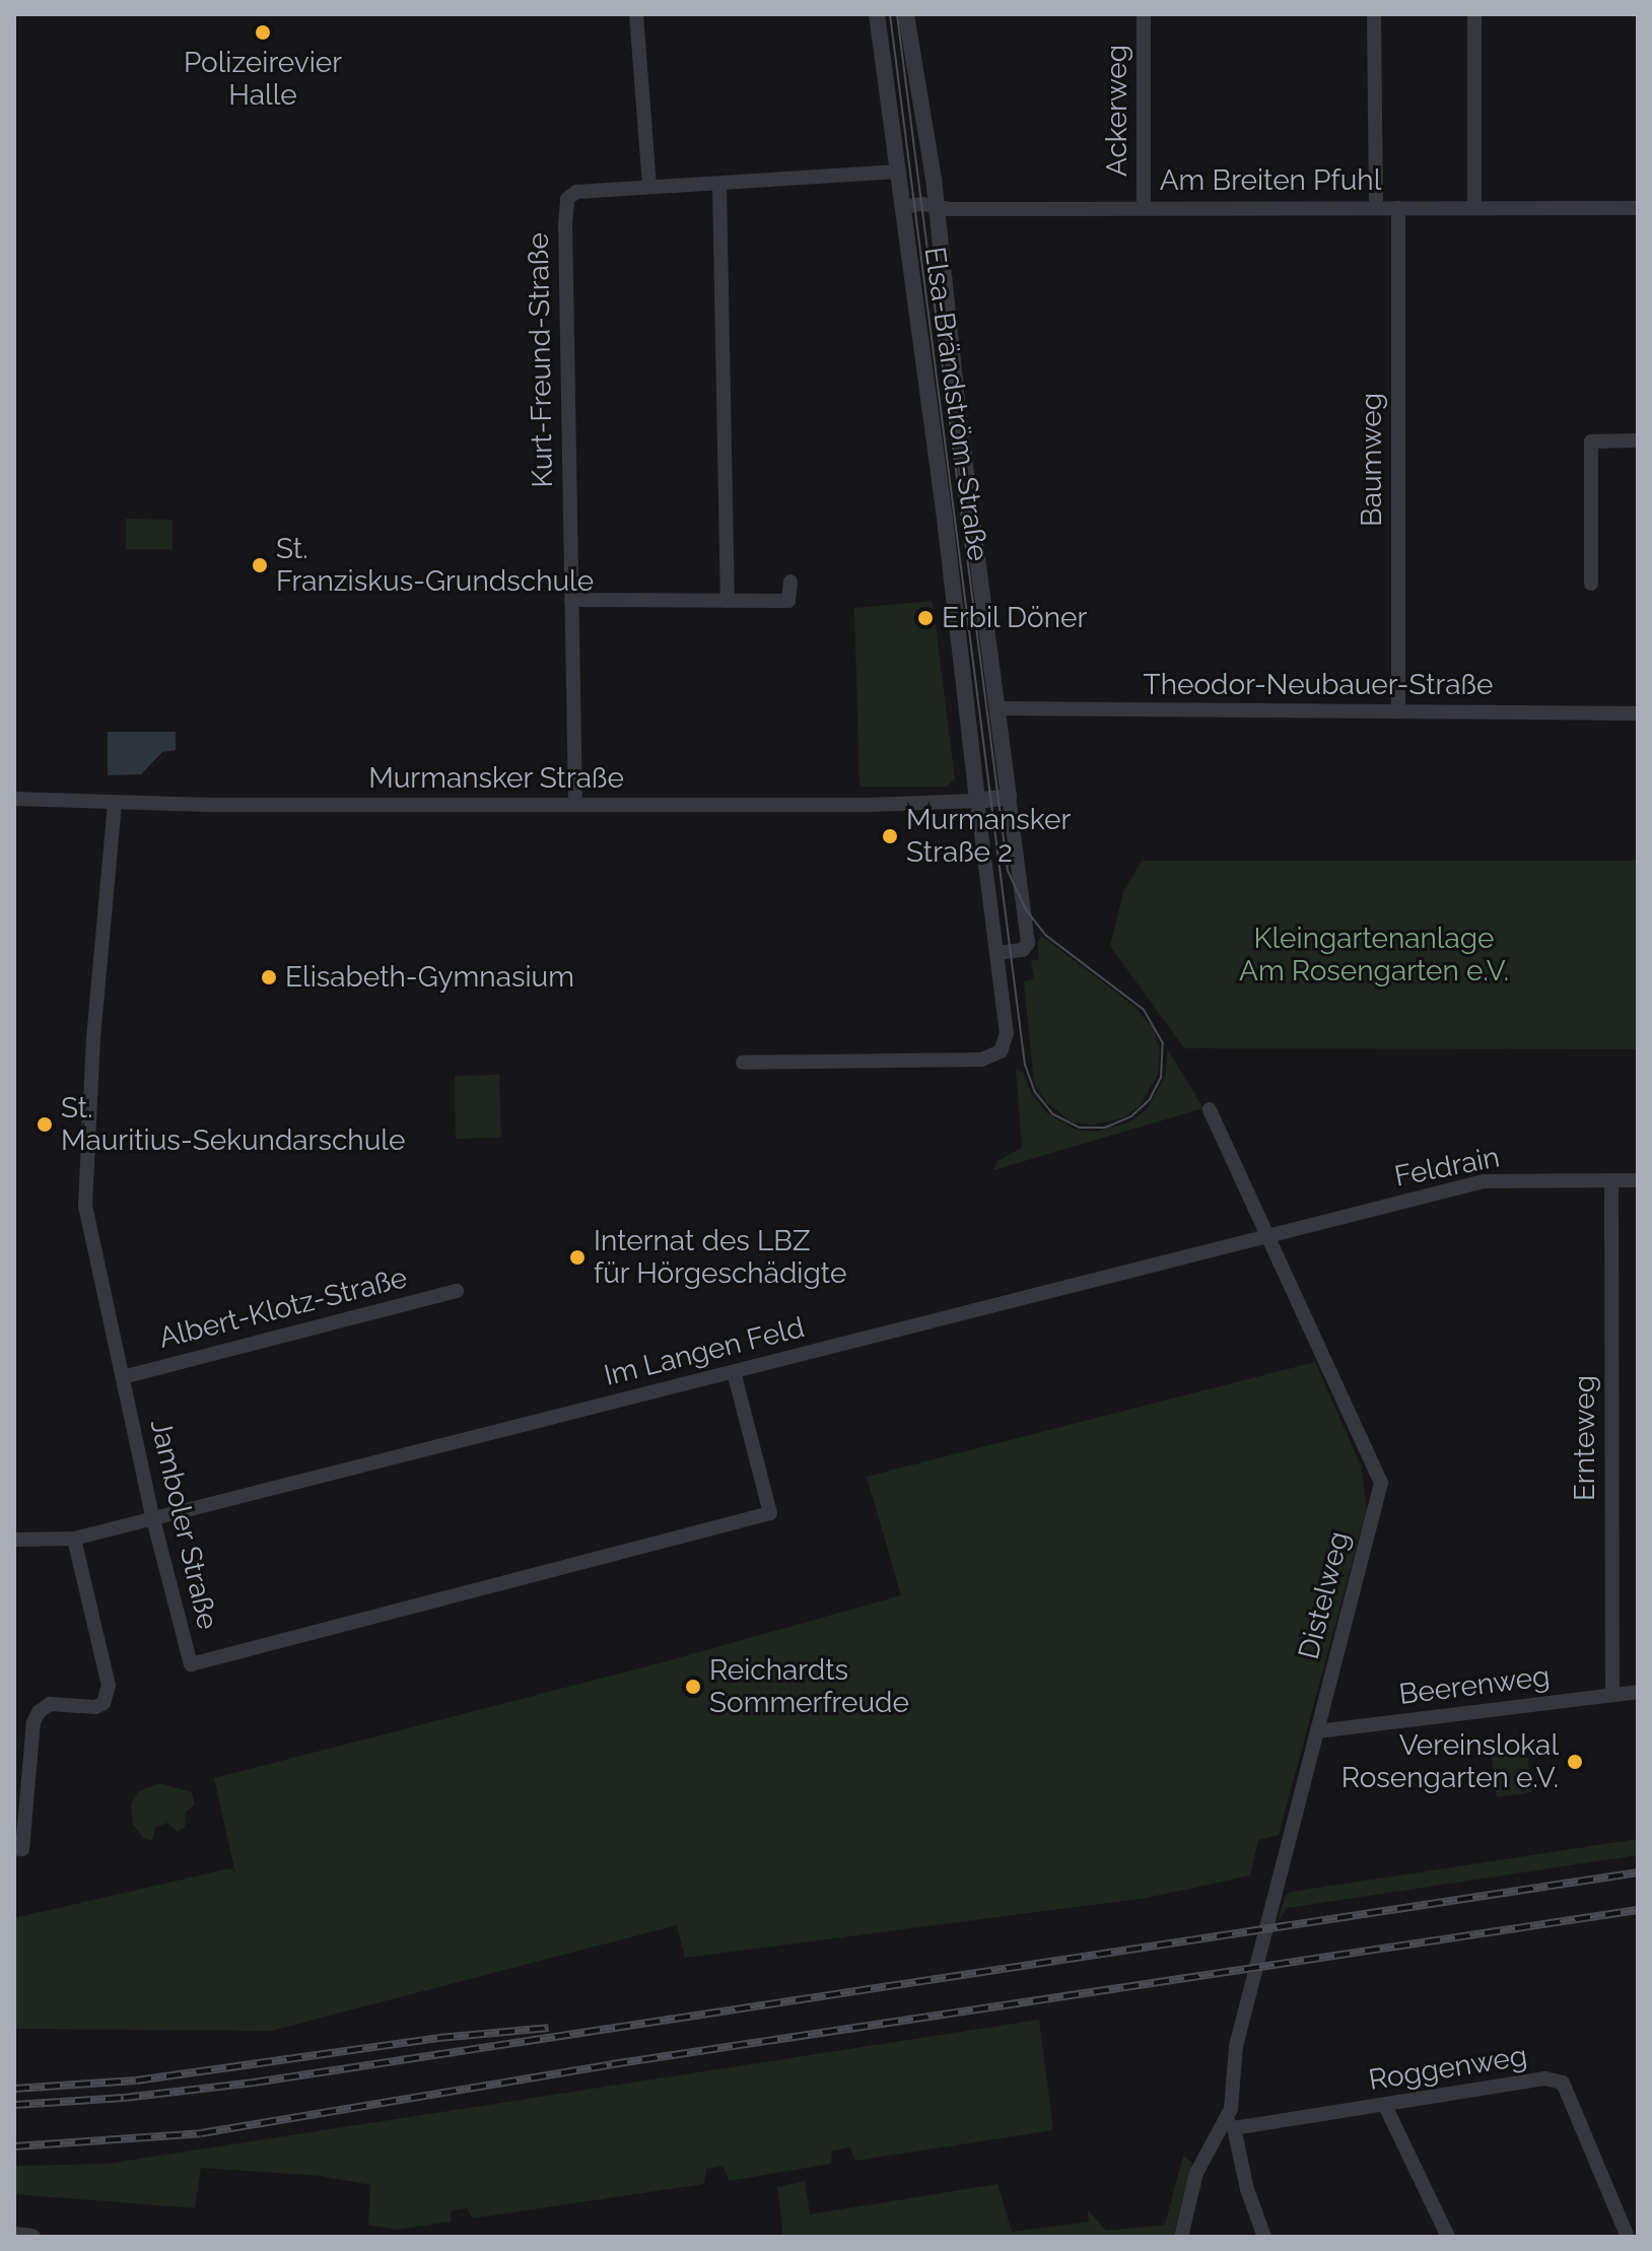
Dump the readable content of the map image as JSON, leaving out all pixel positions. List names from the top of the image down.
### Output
{
  "streets": {
    "street": [
      "Ackerweg",
      "Am Breiten Pfuhl",
      "Kurt-Freund-Straße",
      "Elsa-Brändström-Straße",
      "Baumweg",
      "Theodor-Neubauer-Straße",
      "Murmansker Straße",
      "Feldrain",
      "Albert-Klotz-Straße",
      "Im Langen Feld",
      "Ernteweg",
      "Jamboler Straße",
      "Distelweg",
      "Beerenweg",
      "Roggenweg"
    ]
  },
  "crossings": [
    ["Ackerweg", "Am Breiten Pfuhl"],
    ["Am Breiten Pfuhl", "Elsa-Brändström-Straße"],
    ["Am Breiten Pfuhl", "Baumweg"],
    ["Kurt-Freund-Straße", "Elsa-Brändström-Straße"],
    ["Kurt-Freund-Straße", "Murmansker Straße"],
    ["Elsa-Brändström-Straße", "Theodor-Neubauer-Straße"],
    ["Elsa-Brändström-Straße", "Murmansker Straße"],
    ["Baumweg", "Theodor-Neubauer-Straße"],
    ["Murmansker Straße", "Jamboler Straße"],
    ["Feldrain", "Im Langen Feld"],
    ["Feldrain", "Ernteweg"],
    ["Feldrain", "Distelweg"],
    ["Albert-Klotz-Straße", "Jamboler Straße"],
    ["Im Langen Feld", "Jamboler Straße"],
    ["Im Langen Feld", "Distelweg"],
    ["Ernteweg", "Beerenweg"],
    ["Distelweg", "Beerenweg"],
    ["Distelweg", "Roggenweg"]
  ],
  "parks": ["Kleingartenanlage Am Rosengarten e.V."],
  "places": [
    "Polizeirevier Halle",
    "St. Franziskus-Grundschule",
    "Erbil Döner",
    "Murmansker Straße 2",
    "Elisabeth-Gymnasium",
    "St. Mauritius-Sekundarschule",
    "Internat des LBZ für Hörgeschädigte",
    "Reichardts Sommerfreude",
    "Vereinslokal Rosengarten e.V."
  ]
}
